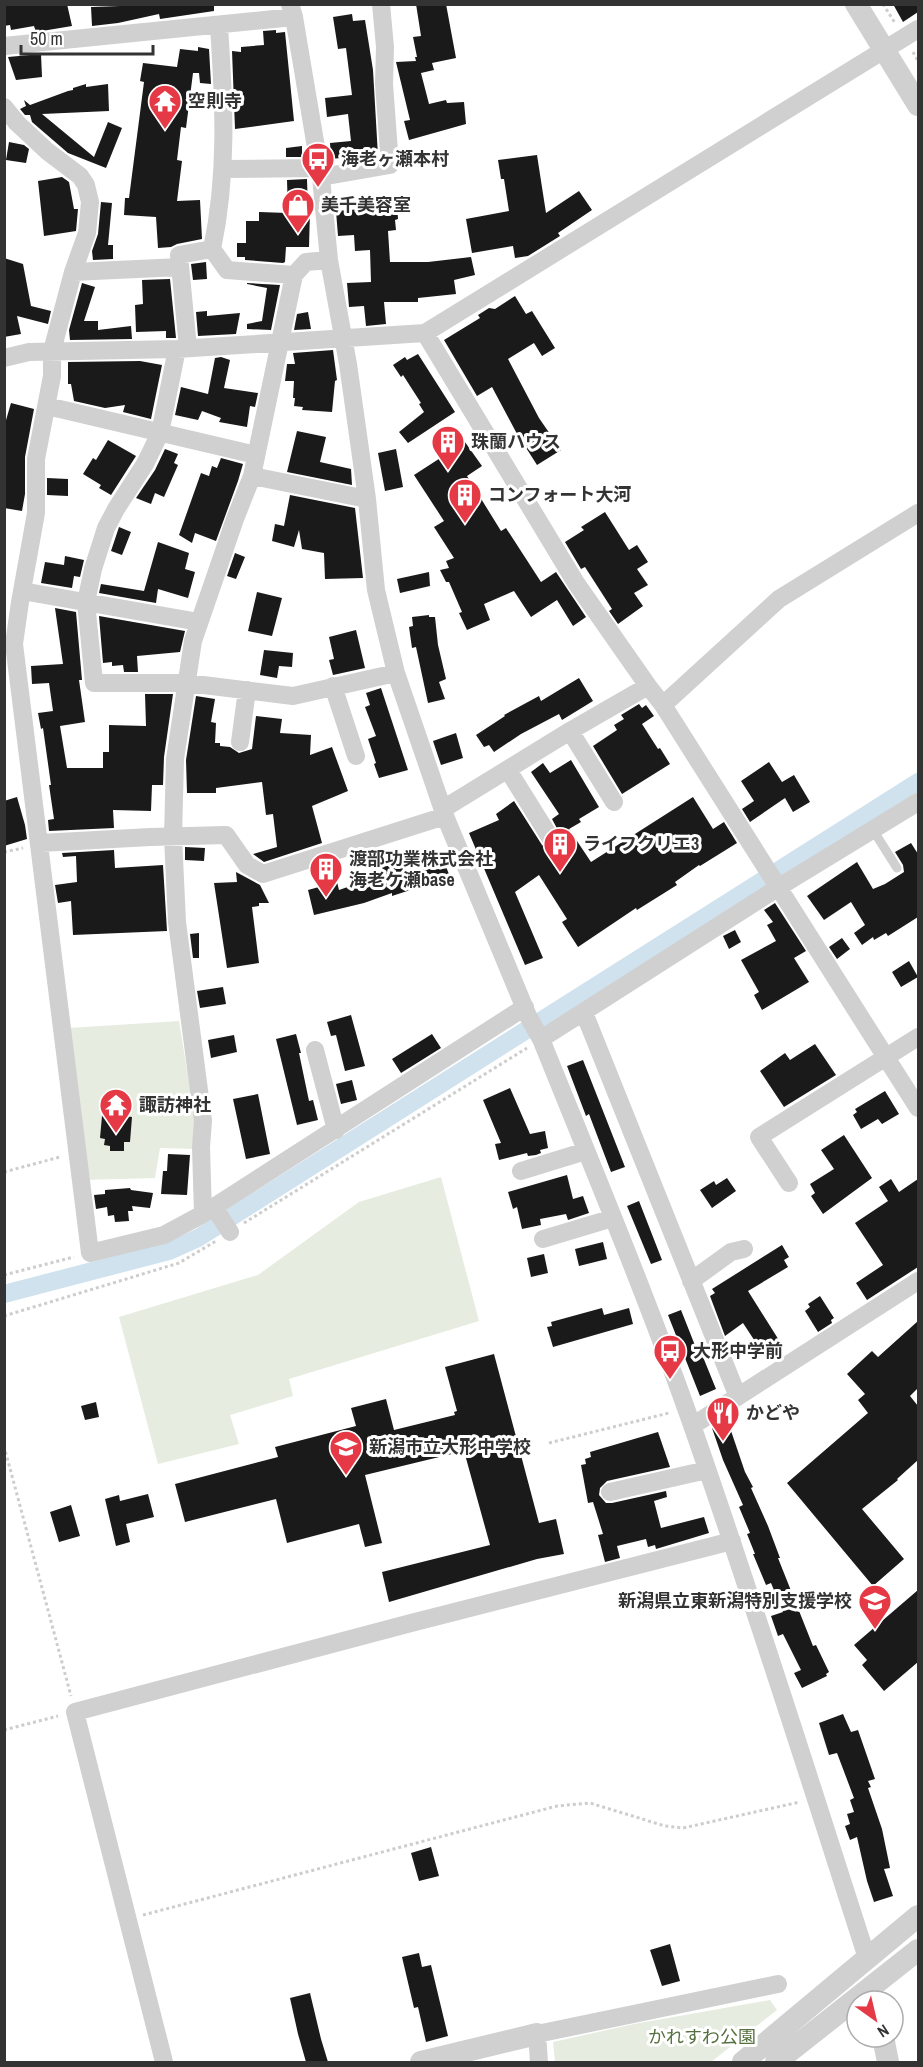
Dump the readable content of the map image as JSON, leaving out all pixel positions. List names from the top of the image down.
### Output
{
  "parks": ["かれすわ公園"],
  "places": {
    "temple": ["空則寺", "諏訪神社"],
    "bus stop": ["海老ヶ瀬本村", "大形中学前"],
    "shop": ["美千美容室"],
    "building": [
      "珠蘭ハウス",
      "コンフォート大河",
      "ライフクリエ3",
      "渡部功業株式会社 海老ケ瀬base"
    ],
    "restaurant": ["かどや"],
    "school or university": ["新潟市立大形中学校", "新潟県立東新潟特別支援学校"]
  },
  "scale_bar": "50 m",
  "north": "bottom right"
}
